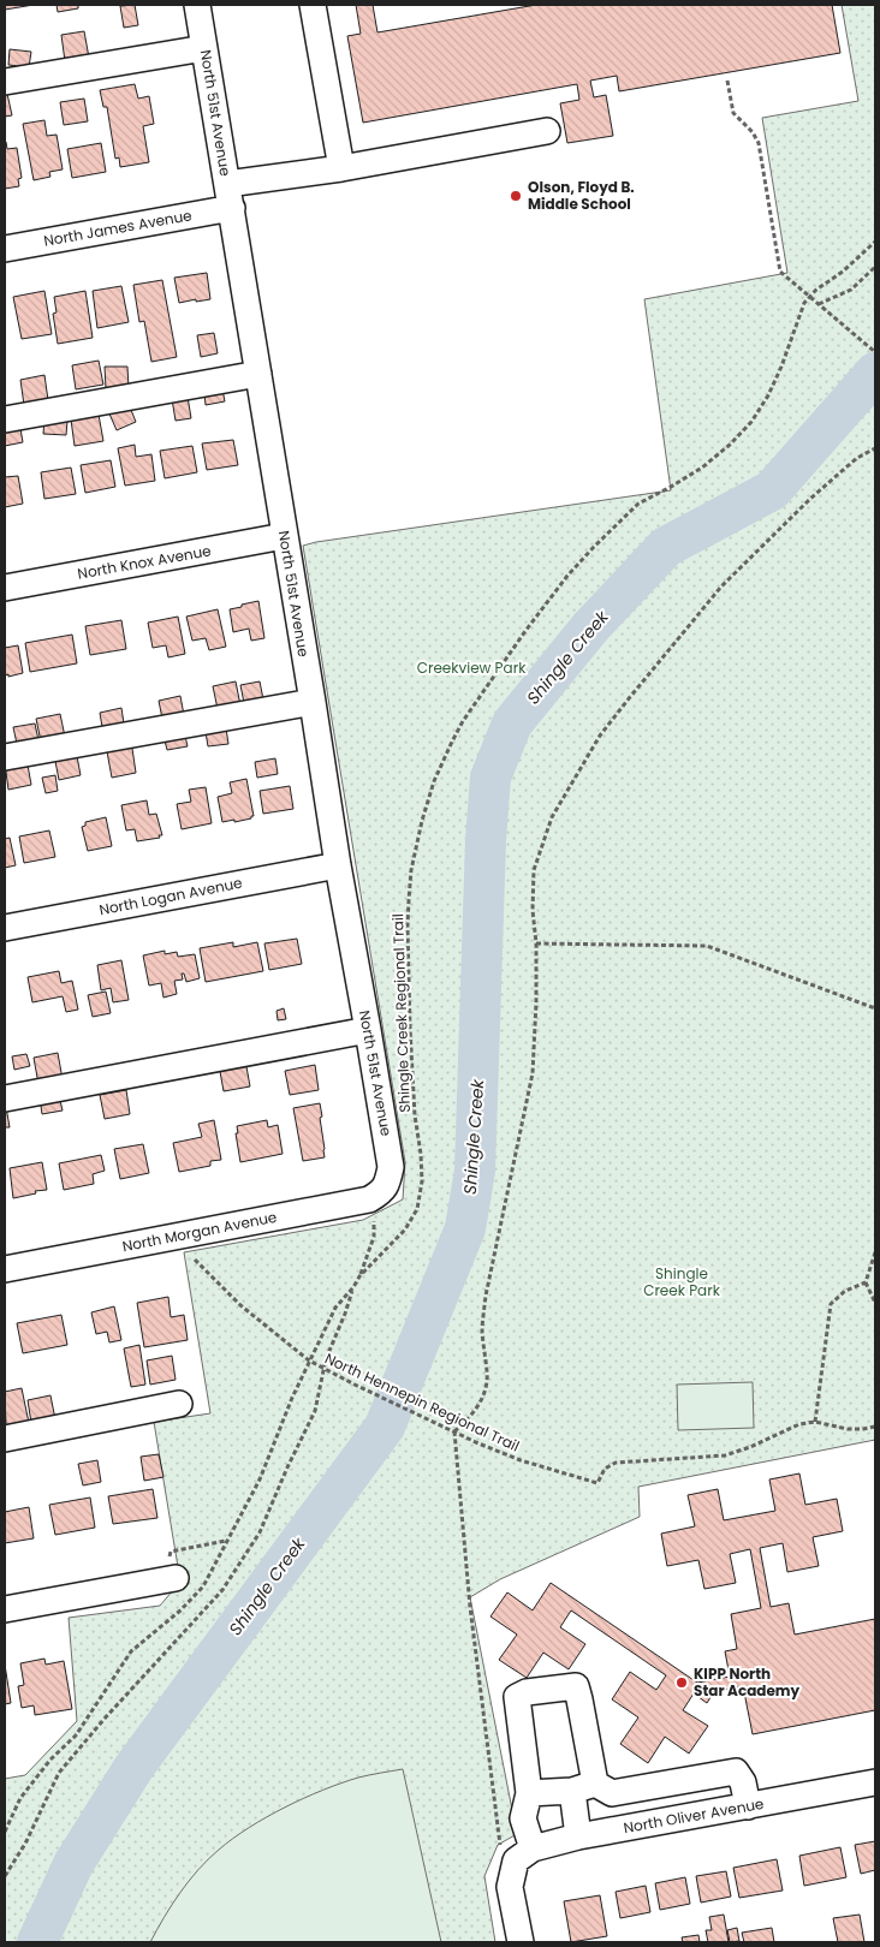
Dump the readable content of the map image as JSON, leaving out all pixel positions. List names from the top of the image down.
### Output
{
  "streets": {
    "street": [
      "North 51st Avenue",
      "North James Avenue",
      "North Knox Avenue",
      "North Logan Avenue",
      "North Morgan Avenue",
      "North Oliver Avenue"
    ],
    "path": ["Shingle Creek Regional Trail", "North Hennepin Regional Trail"]
  },
  "crossings": [
    ["North 51st Avenue", "North James Avenue"],
    ["North 51st Avenue", "North Knox Avenue"],
    ["North 51st Avenue", "North Logan Avenue"],
    ["North 51st Avenue", "North Morgan Avenue"]
  ],
  "water": ["Shingle Creek"],
  "parks": ["Creekview Park", "Shingle Creek Park"],
  "places": ["Olson, Floyd B. Middle School", "KIPP North Star Academy"]
}
